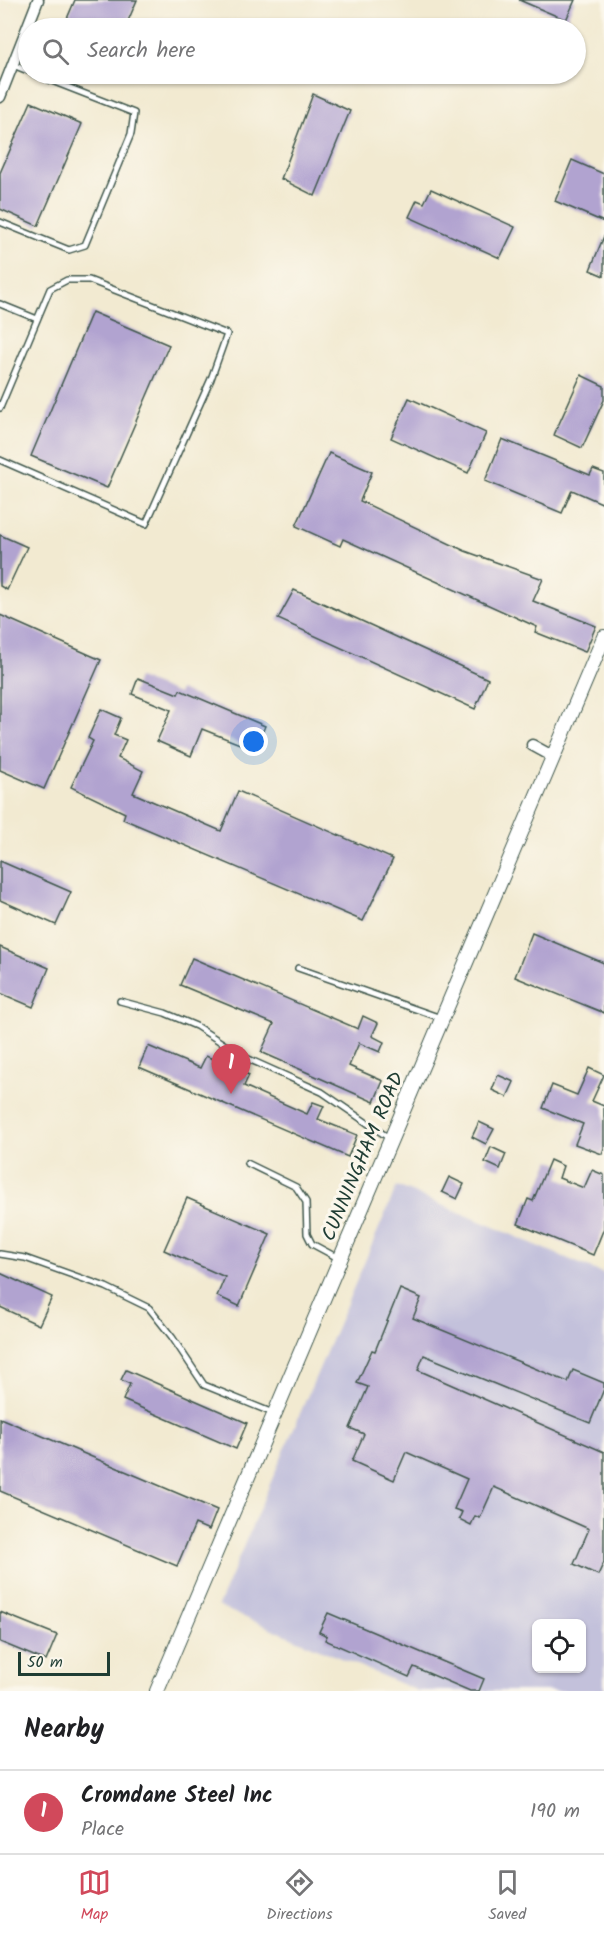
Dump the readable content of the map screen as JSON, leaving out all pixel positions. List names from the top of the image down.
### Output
{
  "streets": {
    "street": ["CUNNINGHAM ROAD"]
  },
  "scale_bar": "50 m",
  "page": {
    "search": "Search here",
    "pins": "1",
    "scale": "50 m",
    "heading": "Nearby",
    "list": [
      {
        "mark": "1",
        "name": "Cromdane Steel Inc",
        "note": "Place",
        "value": "190 m"
      }
    ],
    "nav": ["Map", "Directions", "Saved"]
  }
}
